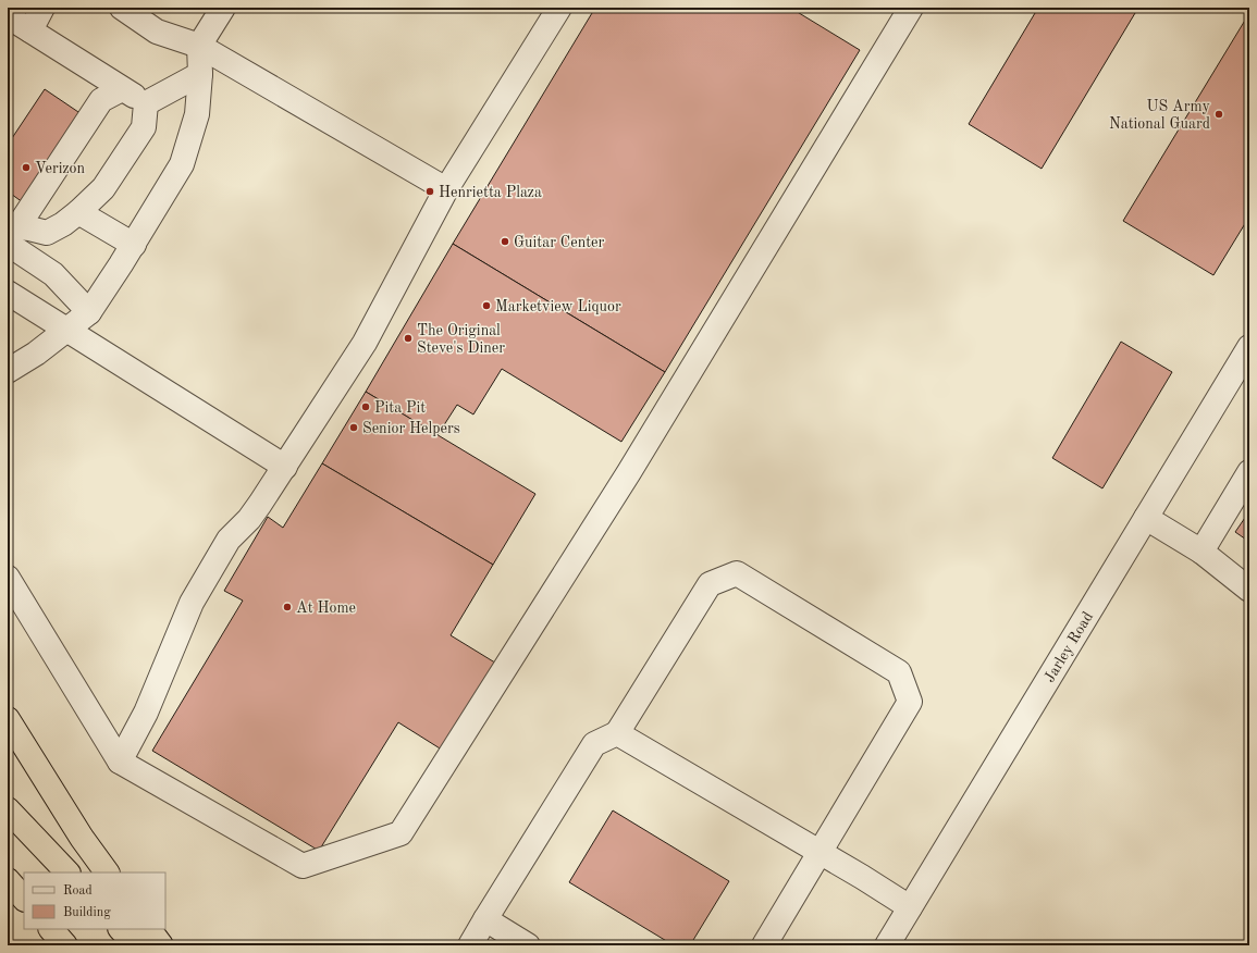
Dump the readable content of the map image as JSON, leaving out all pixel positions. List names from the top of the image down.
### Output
{
  "streets": {
    "street": ["Jarley Road"]
  },
  "places": [
    "US Army National Guard",
    "Verizon",
    "Henrietta Plaza",
    "Guitar Center",
    "Marketview Liquor",
    "The Original Steve's Diner",
    "Pita Pit",
    "Senior Helpers",
    "At Home"
  ],
  "legend": ["Road", "Building"]
}
